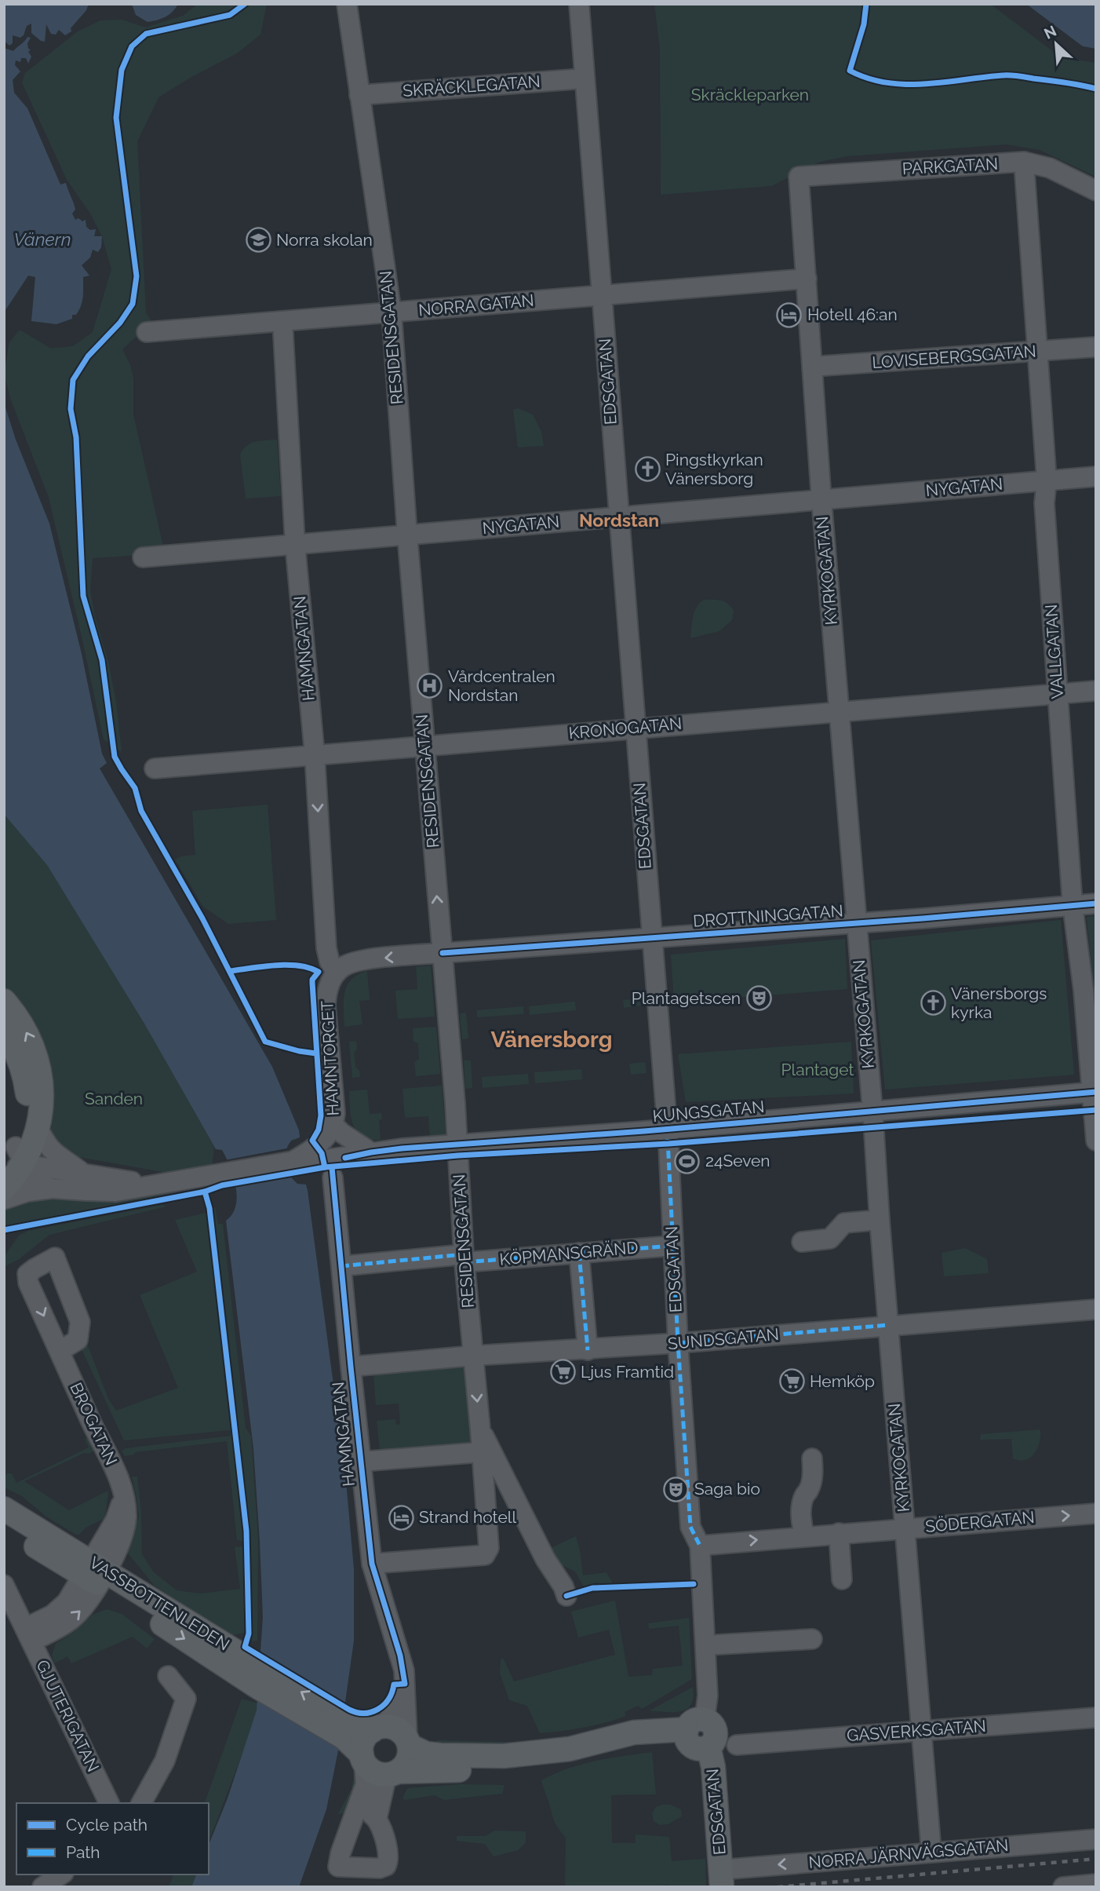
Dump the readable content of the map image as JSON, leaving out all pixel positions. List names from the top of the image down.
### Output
{
  "streets": {
    "main road": ["EDSGATAN", "VASSBOTTENLEDEN"],
    "street": [
      "SKRÄCKLEGATAN",
      "PARKGATAN",
      "NORRA GATAN",
      "RESIDENSGATAN",
      "LOVISEBERGSGATAN",
      "NYGATAN",
      "KYRKOGATAN",
      "HAMNGATAN",
      "VALLGATAN",
      "KRONOGATAN",
      "DROTTNINGGATAN",
      "HAMNTORGET",
      "KUNGSGATAN",
      "KÖPMANSGRÄND",
      "SUNDSGATAN",
      "BROGATAN",
      "SÖDERGATAN",
      "GJUTERIGATAN",
      "GASVERKSGATAN",
      "NORRA JÄRNVÄGSGATAN"
    ]
  },
  "crossings": [
    ["SKRÄCKLEGATAN", "RESIDENSGATAN"],
    ["SKRÄCKLEGATAN", "EDSGATAN"],
    ["PARKGATAN", "KYRKOGATAN"],
    ["PARKGATAN", "VALLGATAN"],
    ["NORRA GATAN", "RESIDENSGATAN"],
    ["NORRA GATAN", "EDSGATAN"],
    ["NORRA GATAN", "KYRKOGATAN"],
    ["NORRA GATAN", "HAMNGATAN"],
    ["RESIDENSGATAN", "NYGATAN"],
    ["RESIDENSGATAN", "HAMNGATAN"],
    ["RESIDENSGATAN", "KRONOGATAN"],
    ["RESIDENSGATAN", "DROTTNINGGATAN"],
    ["RESIDENSGATAN", "KUNGSGATAN"],
    ["RESIDENSGATAN", "KÖPMANSGRÄND"],
    ["RESIDENSGATAN", "SUNDSGATAN"],
    ["LOVISEBERGSGATAN", "KYRKOGATAN"],
    ["LOVISEBERGSGATAN", "VALLGATAN"],
    ["EDSGATAN", "NYGATAN"],
    ["EDSGATAN", "KRONOGATAN"],
    ["EDSGATAN", "DROTTNINGGATAN"],
    ["EDSGATAN", "KUNGSGATAN"],
    ["EDSGATAN", "KÖPMANSGRÄND"],
    ["EDSGATAN", "SUNDSGATAN"],
    ["EDSGATAN", "SÖDERGATAN"],
    ["EDSGATAN", "NORRA JÄRNVÄGSGATAN"],
    ["NYGATAN", "KYRKOGATAN"],
    ["NYGATAN", "HAMNGATAN"],
    ["NYGATAN", "VALLGATAN"],
    ["KYRKOGATAN", "KRONOGATAN"],
    ["KYRKOGATAN", "DROTTNINGGATAN"],
    ["KYRKOGATAN", "KUNGSGATAN"],
    ["KYRKOGATAN", "SUNDSGATAN"],
    ["KYRKOGATAN", "SÖDERGATAN"],
    ["KYRKOGATAN", "GASVERKSGATAN"],
    ["KYRKOGATAN", "NORRA JÄRNVÄGSGATAN"],
    ["HAMNGATAN", "KRONOGATAN"],
    ["HAMNGATAN", "DROTTNINGGATAN"],
    ["HAMNGATAN", "HAMNTORGET"],
    ["HAMNGATAN", "KÖPMANSGRÄND"],
    ["HAMNGATAN", "SUNDSGATAN"],
    ["HAMNGATAN", "VASSBOTTENLEDEN"],
    ["VALLGATAN", "KRONOGATAN"],
    ["VALLGATAN", "DROTTNINGGATAN"],
    ["VALLGATAN", "KUNGSGATAN"],
    ["DROTTNINGGATAN", "HAMNTORGET"],
    ["HAMNTORGET", "KUNGSGATAN"],
    ["BROGATAN", "VASSBOTTENLEDEN"],
    ["BROGATAN", "GJUTERIGATAN"]
  ],
  "one_way": ["NORRA JÄRNVÄGSGATAN"],
  "districts": ["Nordstan", "Vänersborg"],
  "water": ["Vänern"],
  "parks": ["Skräckleparken", "Plantaget", "Sanden"],
  "places": {
    "school or university": ["Norra skolan"],
    "hotel": ["Hotell 46:an", "Strand hotell"],
    "church": ["Pingstkyrkan Vänersborg", "Vänersborgs kyrka"],
    "hospital": ["Vårdcentralen Nordstan"],
    "theatre": ["Plantagetscen", "Saga bio"],
    "sports": ["24Seven"],
    "supermarket": ["Ljus Framtid", "Hemköp"]
  },
  "legend": ["Cycle path", "Path"],
  "north": "top left"
}
